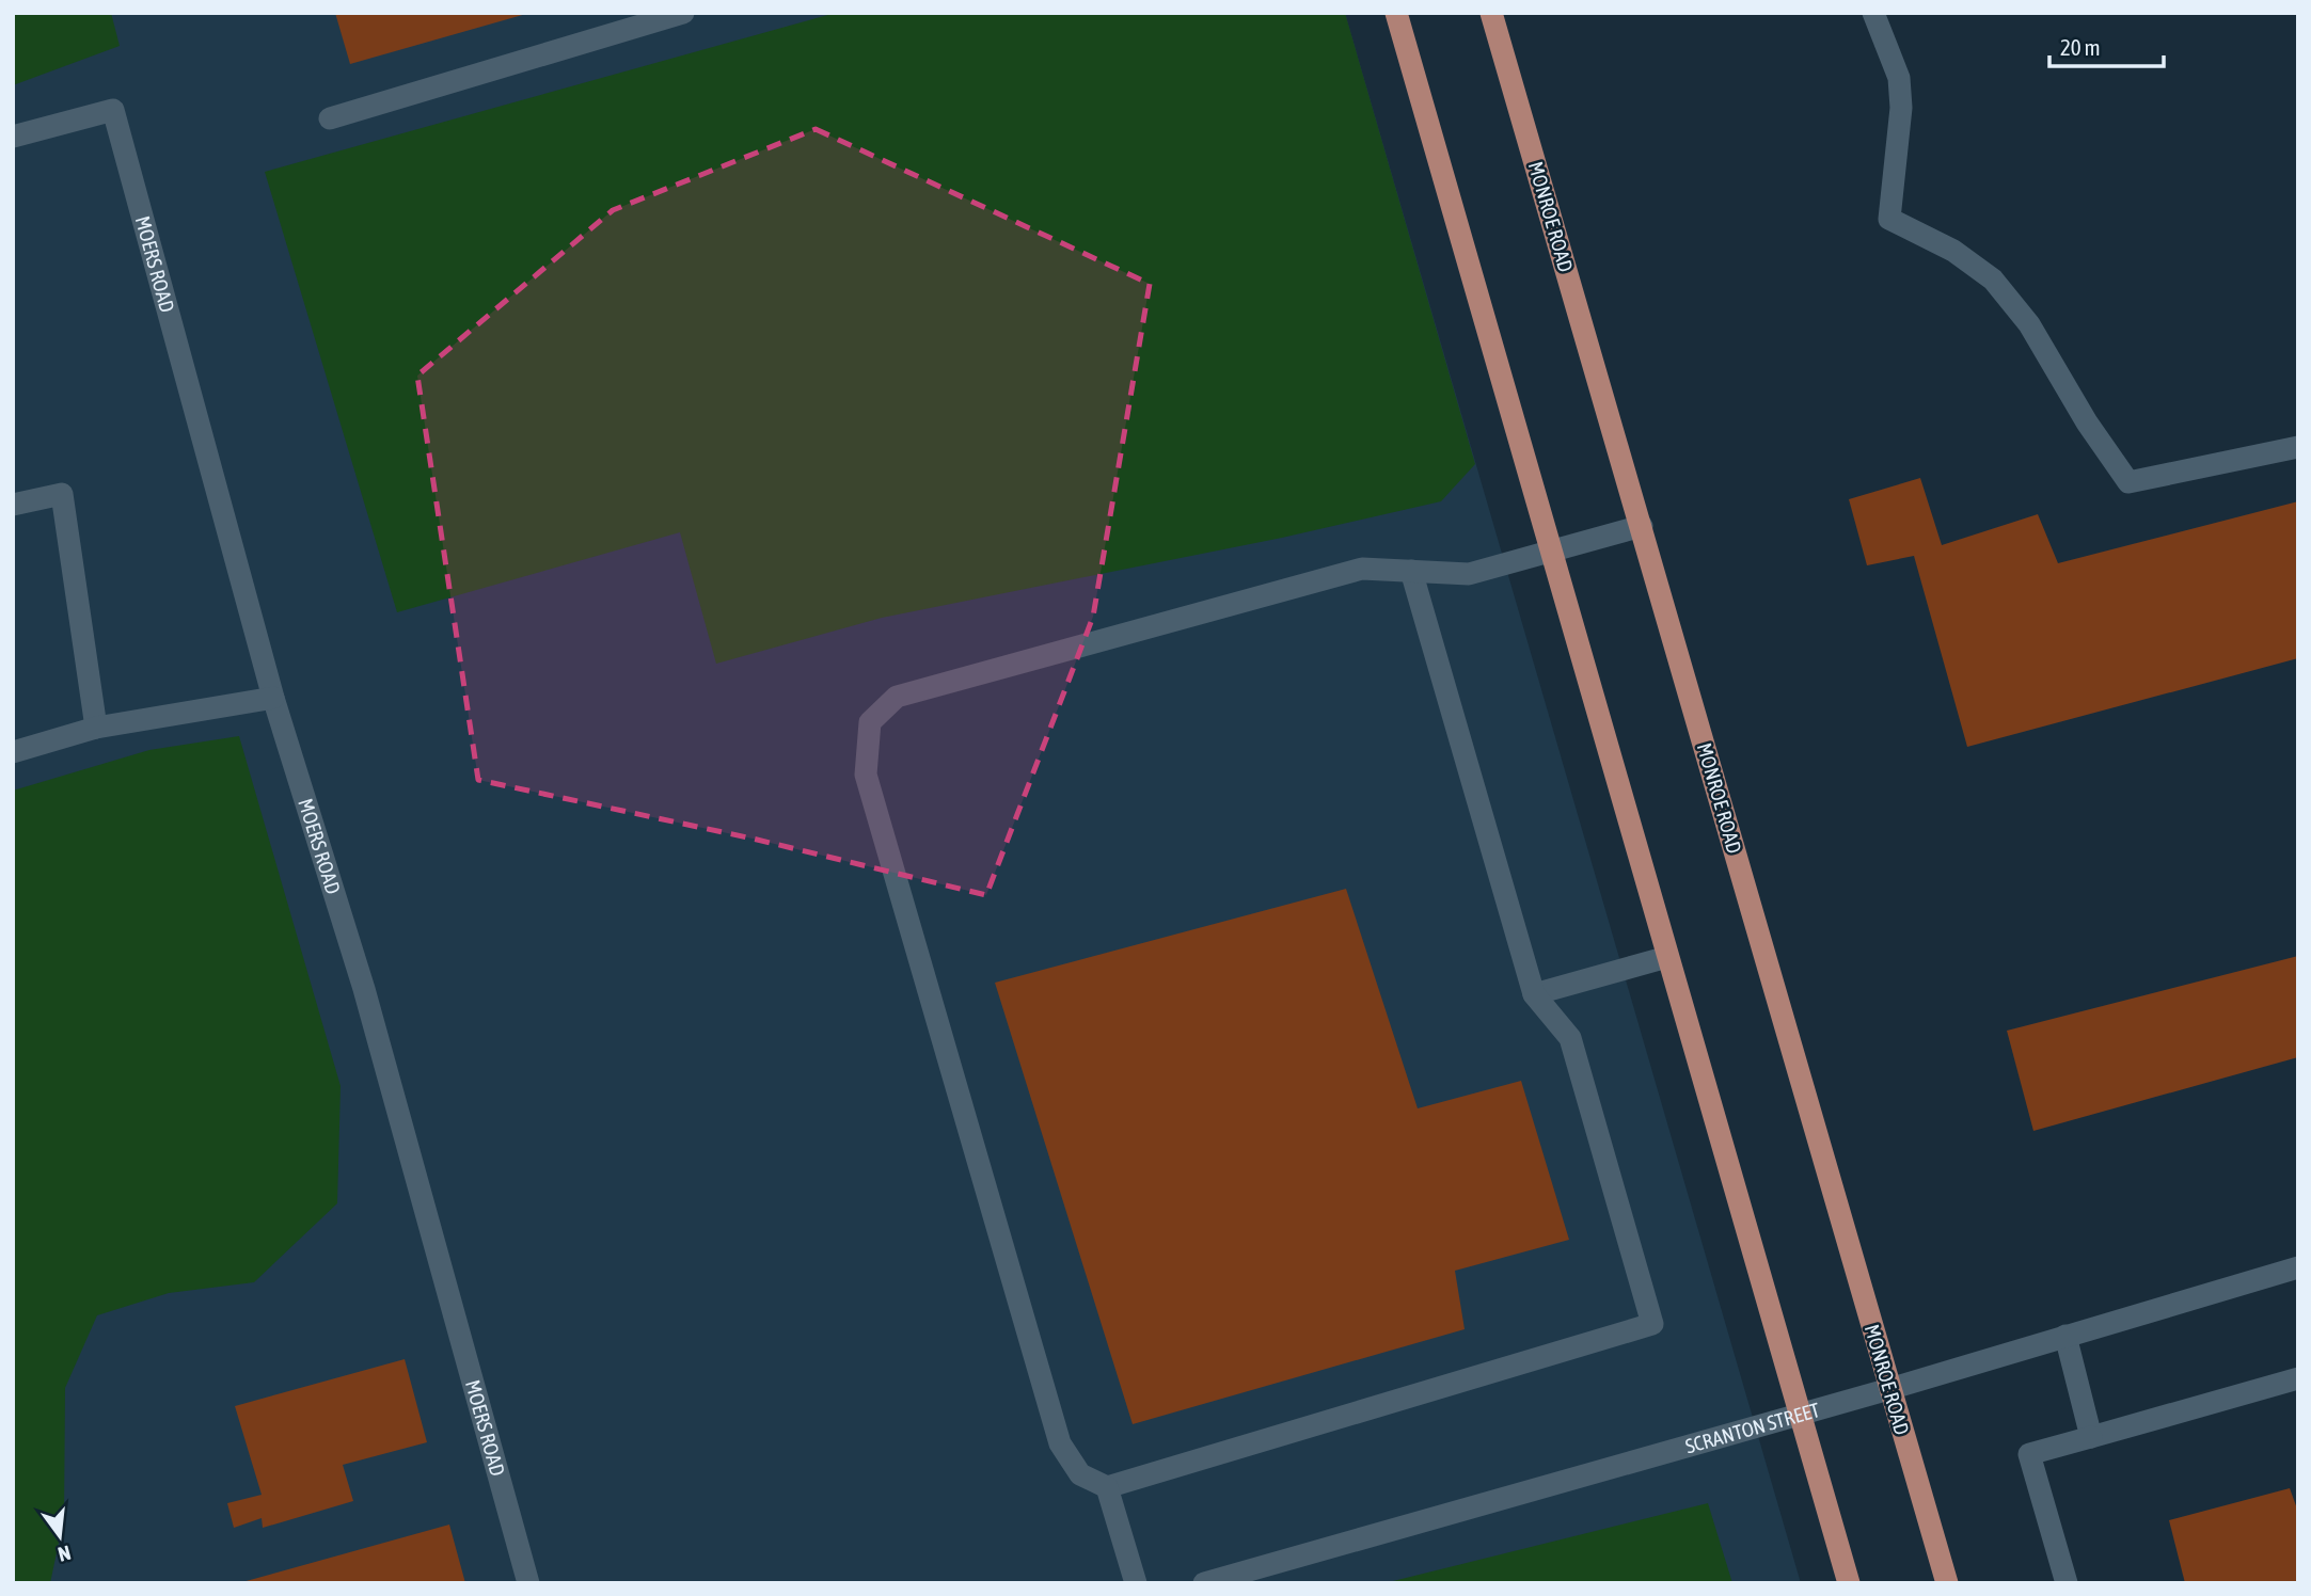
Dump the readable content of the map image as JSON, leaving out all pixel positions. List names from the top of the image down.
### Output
{
  "streets": {
    "main road": ["MONROE ROAD"],
    "street": ["MOERS ROAD", "SCRANTON STREET"]
  },
  "crossings": [
    ["MONROE ROAD", "SCRANTON STREET"]
  ],
  "scale_bar": "20 m",
  "north": "bottom"
}
